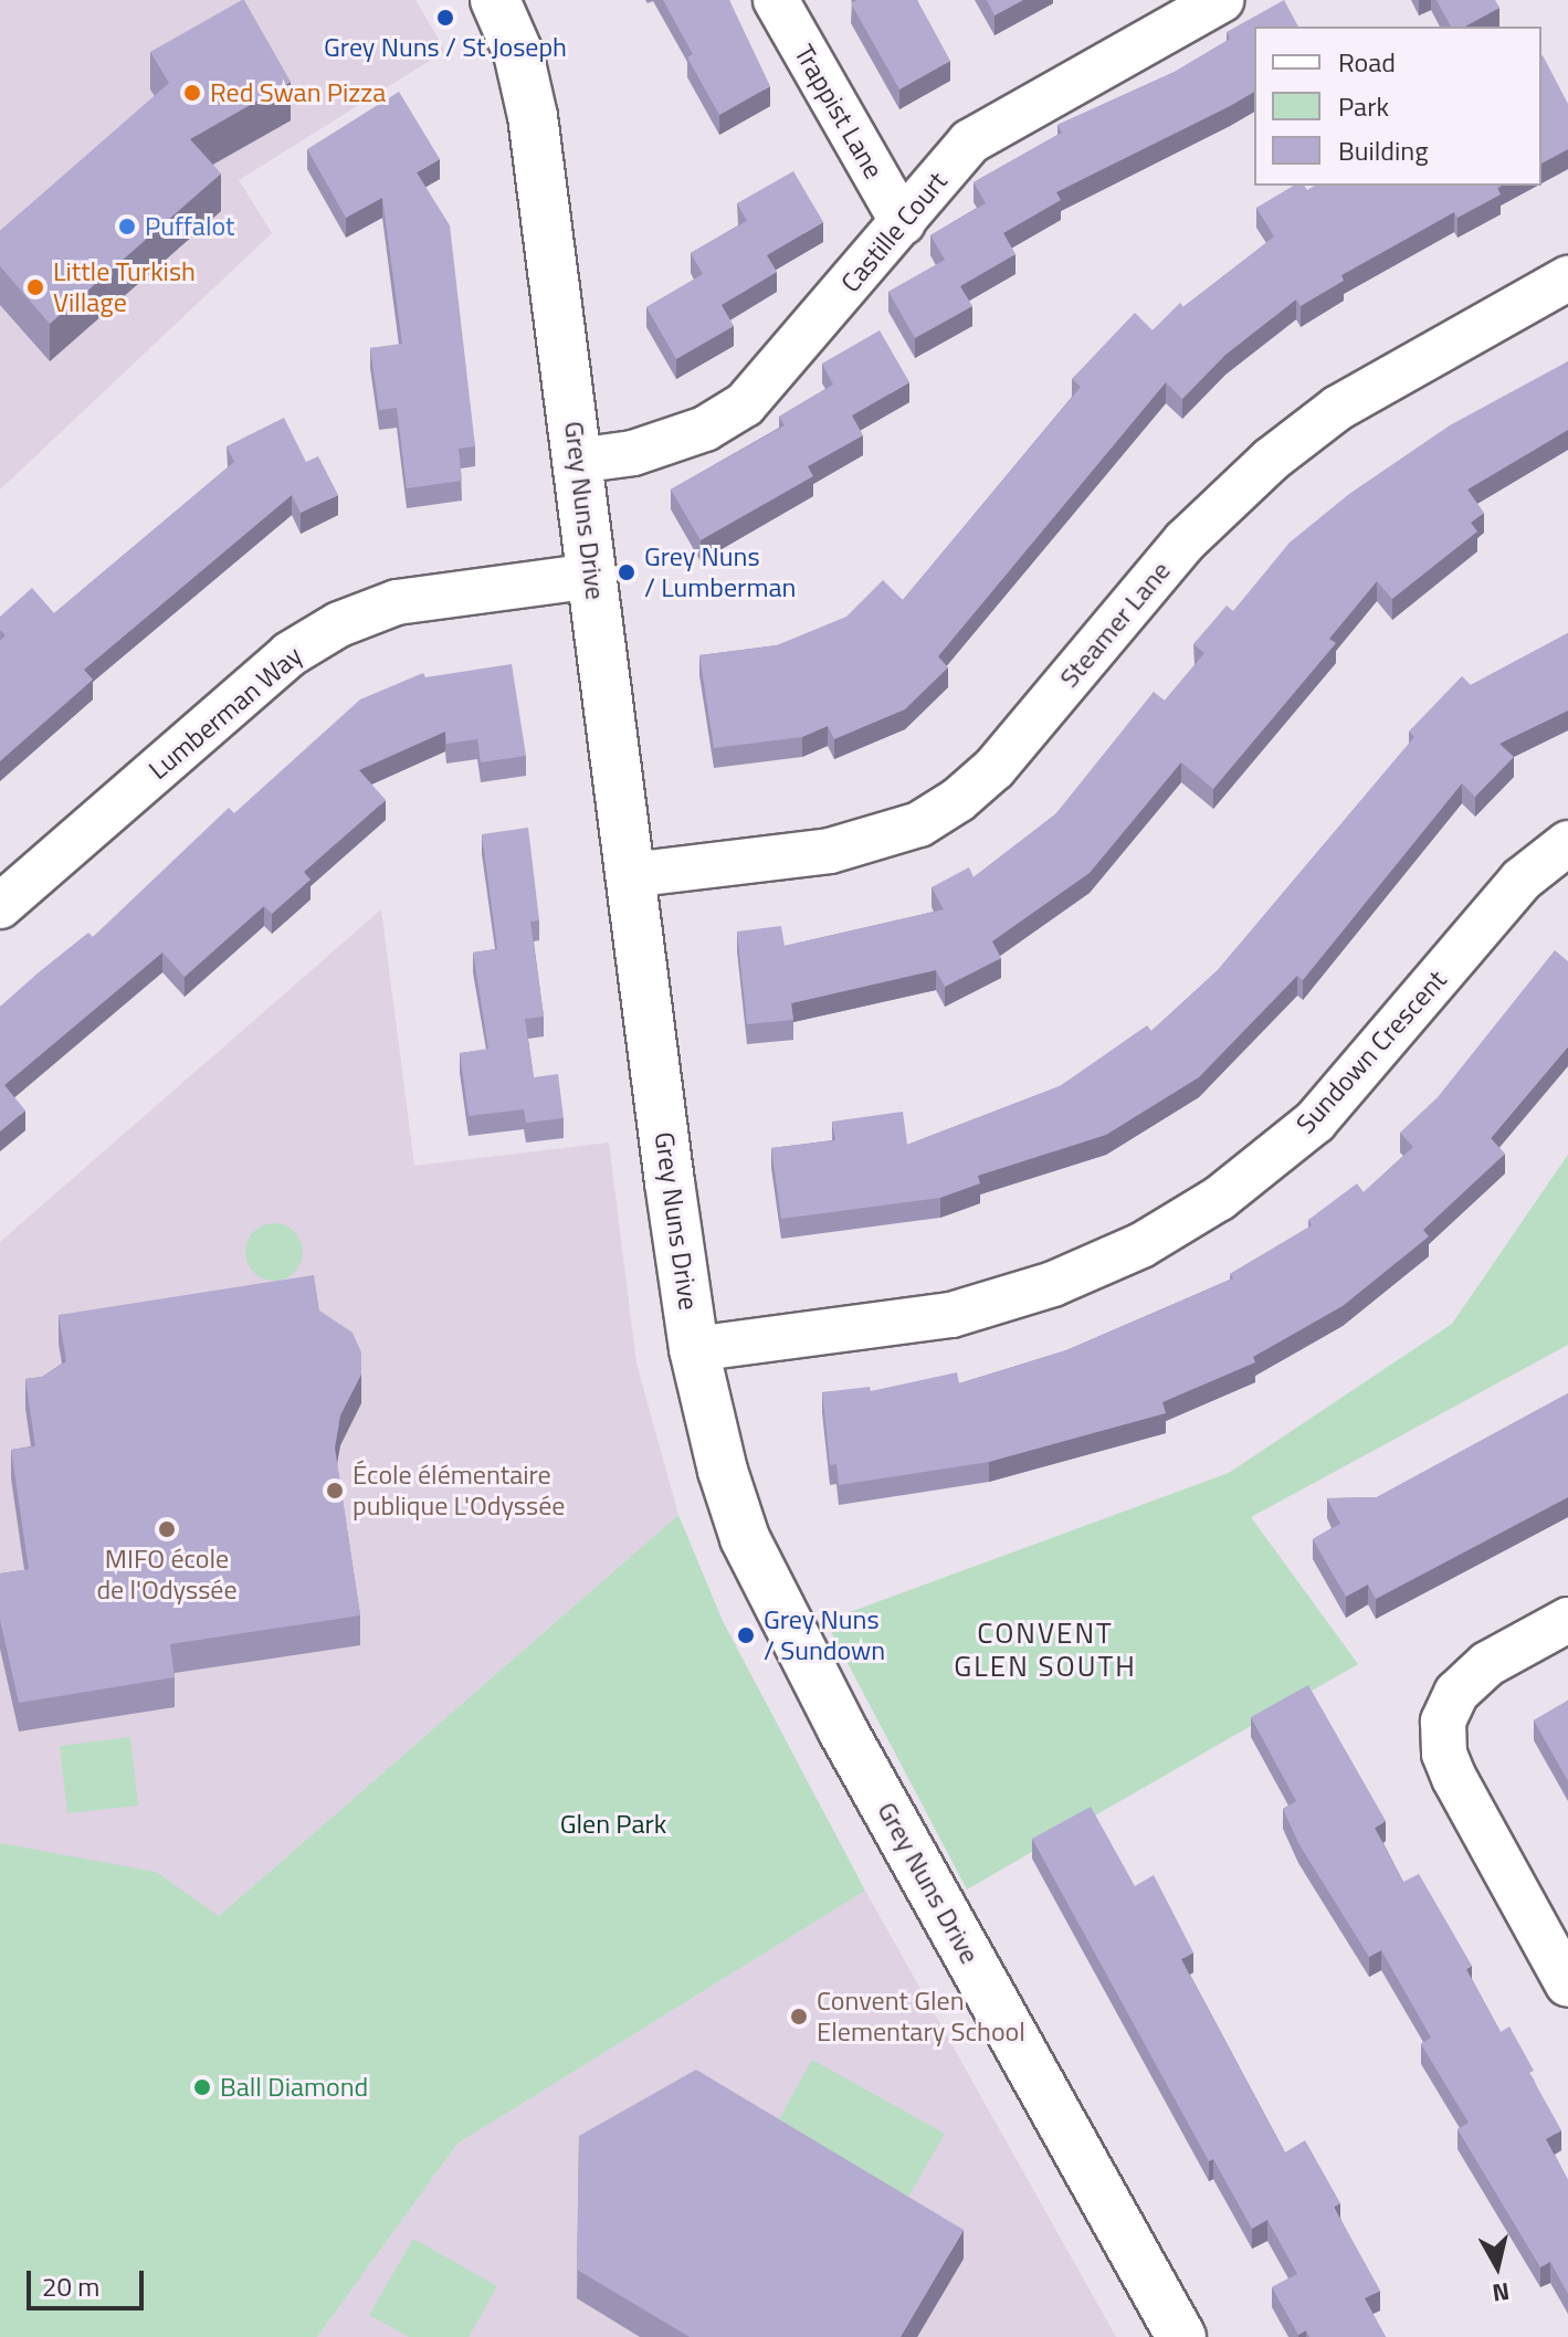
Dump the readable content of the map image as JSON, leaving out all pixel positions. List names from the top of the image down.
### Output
{
  "streets": {
    "street": [
      "Trappist Lane",
      "Castille Court",
      "Grey Nuns Drive",
      "Steamer Lane",
      "Lumberman Way",
      "Sundown Crescent"
    ]
  },
  "crossings": [
    ["Trappist Lane", "Castille Court"],
    ["Castille Court", "Grey Nuns Drive"],
    ["Grey Nuns Drive", "Steamer Lane"],
    ["Grey Nuns Drive", "Lumberman Way"],
    ["Grey Nuns Drive", "Sundown Crescent"]
  ],
  "districts": ["CONVENT GLEN SOUTH"],
  "parks": ["Glen Park"],
  "places": [
    "Grey Nuns / St Joseph",
    "Red Swan Pizza",
    "Puffalot",
    "Little Turkish Village",
    "Grey Nuns / Lumberman",
    "École élémentaire publique L'Odyssée",
    "MIFO école de l'Odyssée",
    "Grey Nuns / Sundown",
    "Convent Glen Elementary School",
    "Ball Diamond"
  ],
  "legend": ["Road", "Park", "Building"],
  "scale_bar": "20 m",
  "north": "bottom"
}
